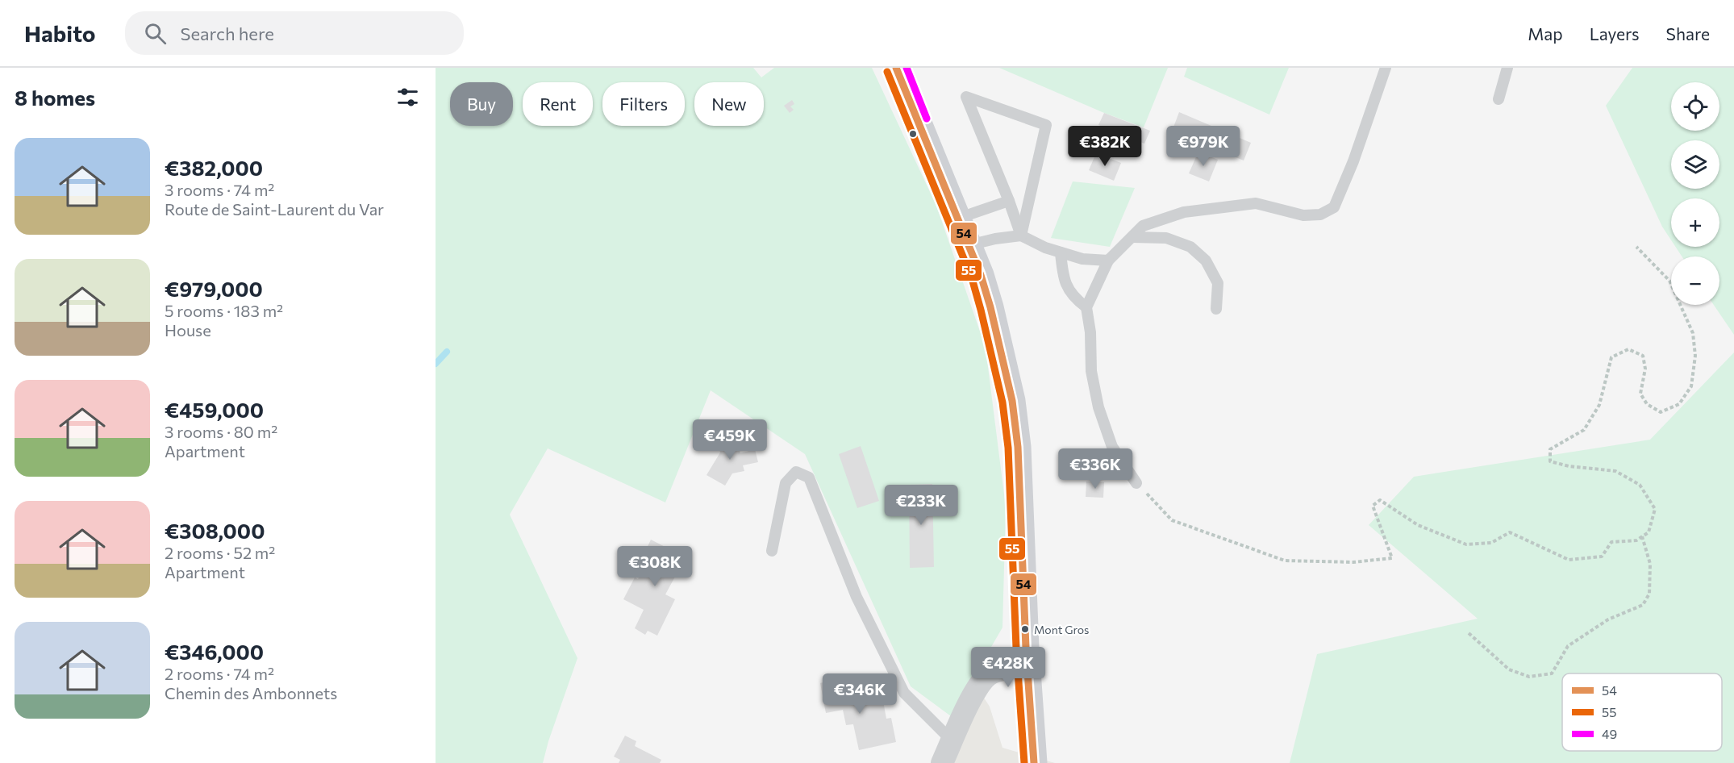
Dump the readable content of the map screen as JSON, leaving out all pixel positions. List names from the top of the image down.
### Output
{
  "places": ["Mont Gros"],
  "lines": ["transit line 54", "transit line 49", "transit line 55"],
  "legend": ["54", "55", "49"],
  "page": {
    "header": "Habito",
    "search": "Search here",
    "nav": ["Map", "Layers", "Share"],
    "heading": "8 homes",
    "map_buttons": ["+", "−"],
    "chip": [
      "Buy",
      "Rent",
      "Filters",
      "New"
    ],
    "list": [
      {
        "name": "€382,000",
        "note": "3 rooms · 74 m² · Route de Saint-Laurent du Var"
      },
      {
        "name": "€979,000",
        "note": "5 rooms · 183 m² · House"
      },
      {
        "name": "€459,000",
        "note": "3 rooms · 80 m² · Apartment"
      },
      {
        "name": "€308,000",
        "note": "2 rooms · 52 m² · Apartment"
      },
      {
        "name": "€346,000",
        "note": "2 rooms · 74 m² · Chemin des Ambonnets"
      }
    ],
    "price": [
      "€382K",
      "€979K",
      "€459K",
      "€336K",
      "€233K",
      "€308K",
      "€428K",
      "€346K"
    ]
  }
}
